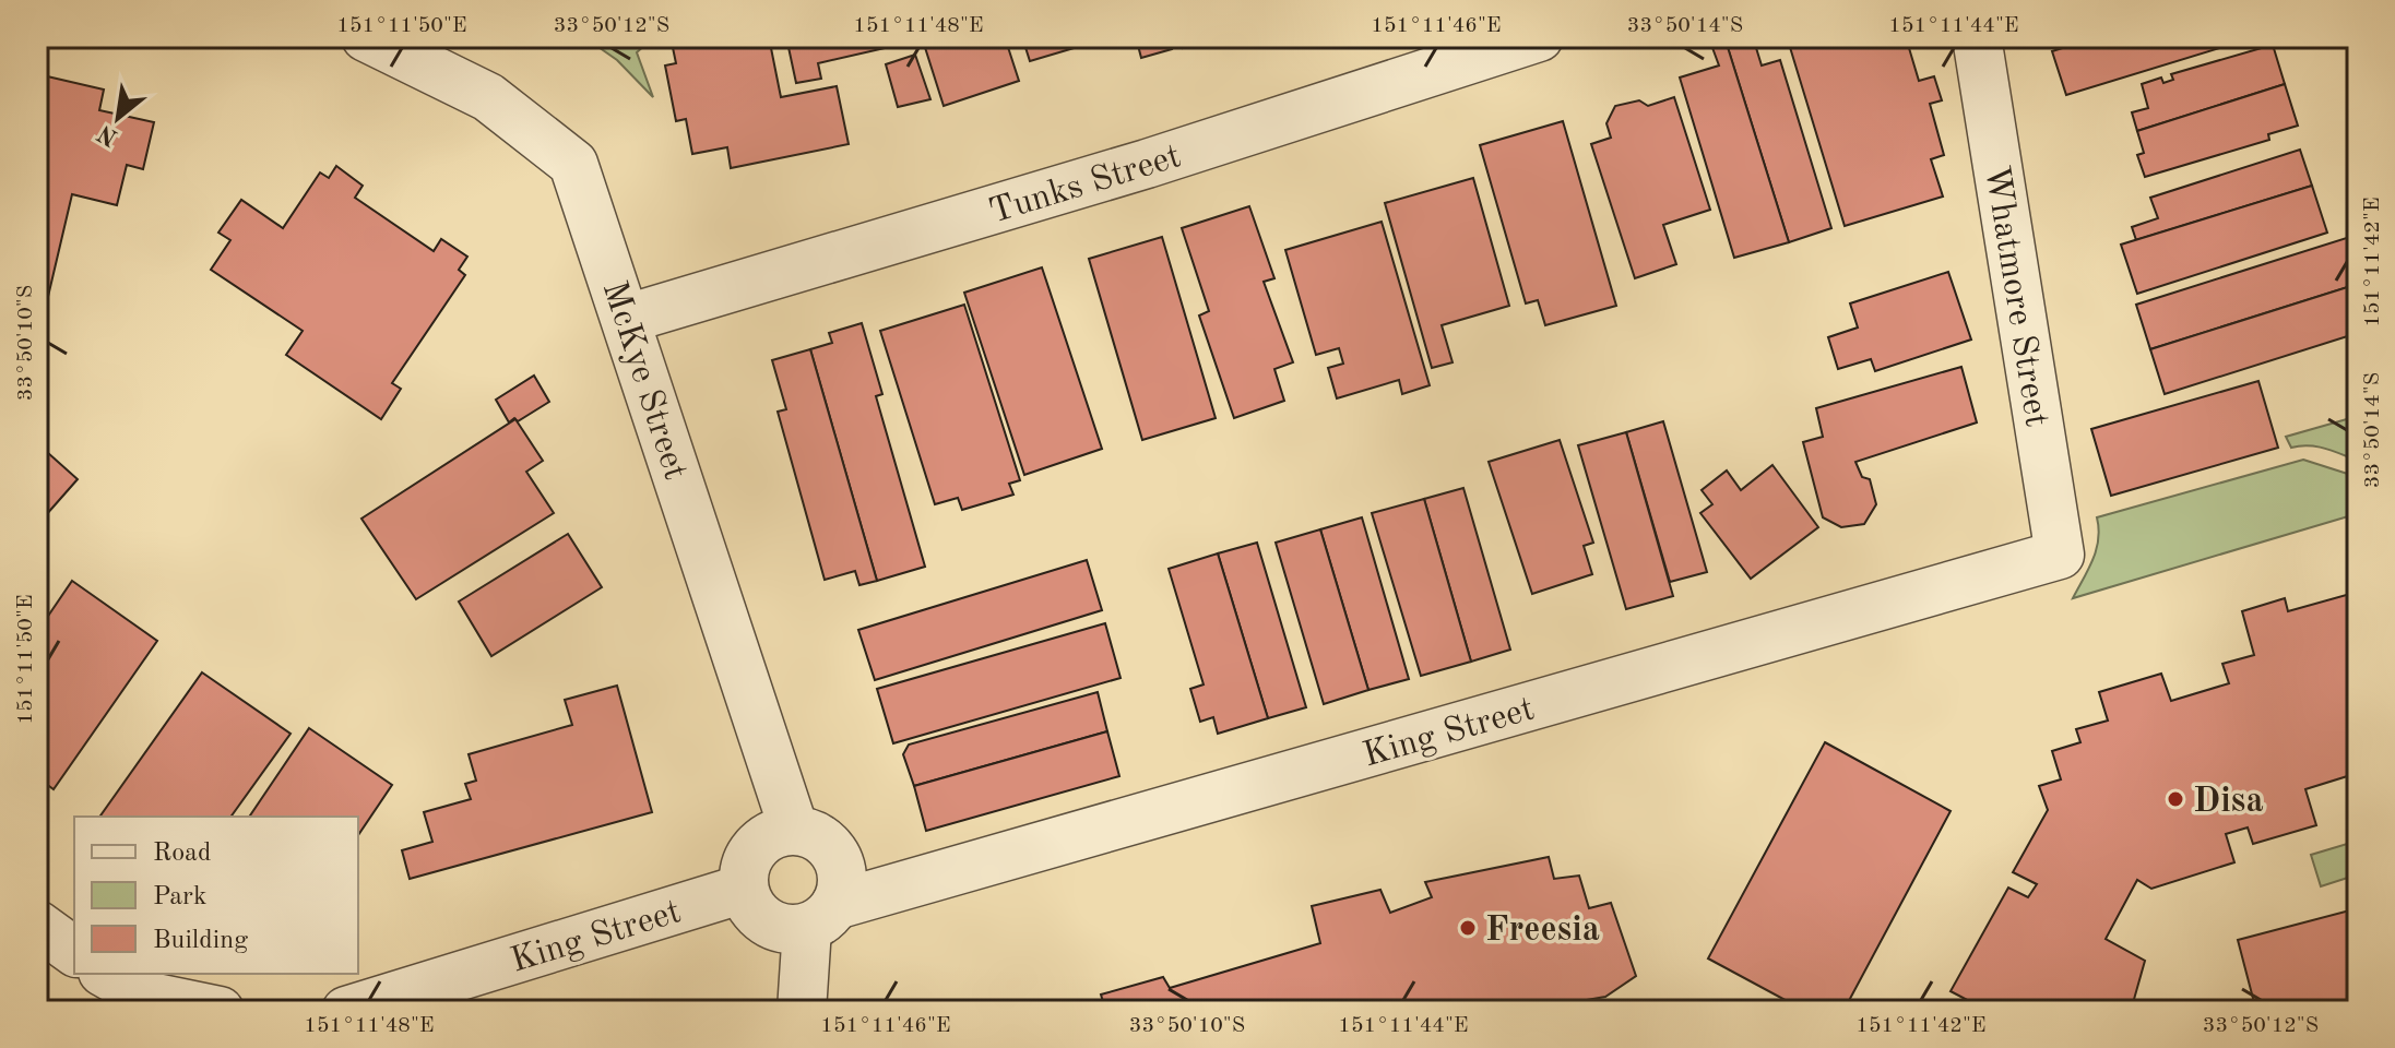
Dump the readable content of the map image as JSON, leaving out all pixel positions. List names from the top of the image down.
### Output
{
  "streets": {
    "street": [
      "Tunks Street",
      "Whatmore Street",
      "McKye Street",
      "King Street"
    ]
  },
  "crossings": [
    ["Tunks Street", "McKye Street"],
    ["Whatmore Street", "King Street"],
    ["McKye Street", "King Street"]
  ],
  "places": ["Disa", "Freesia"],
  "legend": ["Road", "Park", "Building"],
  "north": "bottom left",
  "coordinates": [
    "151°11'50\"E",
    "33°50'12\"S",
    "151°11'48\"E",
    "151°11'46\"E",
    "33°50'14\"S",
    "151°11'44\"E",
    "151°11'42\"E",
    "33°50'10\"S"
  ]
}
